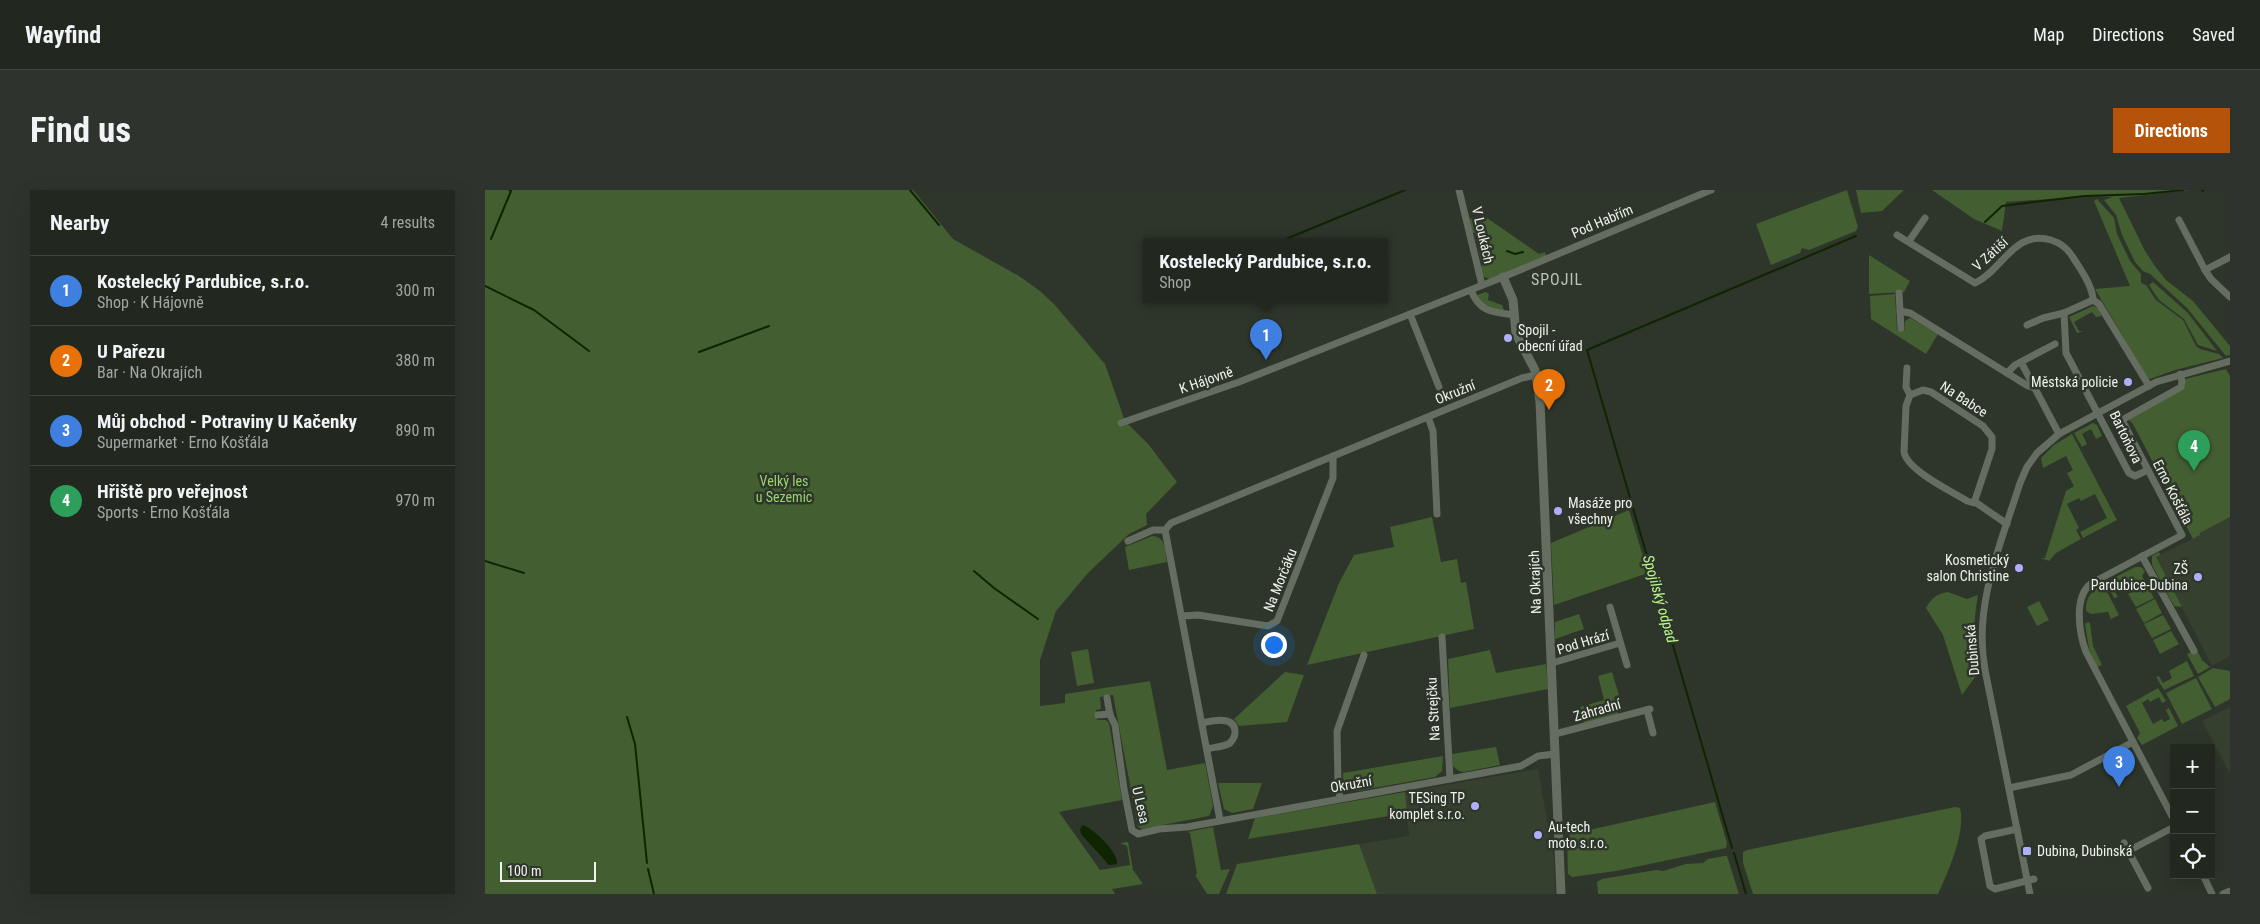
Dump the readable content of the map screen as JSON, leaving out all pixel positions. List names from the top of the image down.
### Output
{
  "streets": {
    "street": [
      "Pod Habřím",
      "V Loukách",
      "V Zátiší",
      "K Hájovně",
      "Okružní",
      "Na Babce",
      "Bartoňova",
      "Erno Košťála",
      "Na Morčáku",
      "Na Okrajích",
      "Pod Hrází",
      "Dubinská",
      "Na Strejčku",
      "Zahradní",
      "U Lesa"
    ]
  },
  "crossings": [
    ["Pod Habřím", "K Hájovně"],
    ["Pod Habřím", "Na Okrajích"],
    ["V Loukách", "K Hájovně"],
    ["K Hájovně", "Na Okrajích"],
    ["Okružní", "Na Morčáku"],
    ["Okružní", "Na Okrajích"],
    ["Okružní", "Na Strejčku"],
    ["Okružní", "U Lesa"],
    ["Bartoňova", "Erno Košťála"],
    ["Bartoňova", "Dubinská"],
    ["Na Okrajích", "Pod Hrází"],
    ["Na Okrajích", "Zahradní"]
  ],
  "districts": ["SPOJIL"],
  "water": ["Spojilský odpad"],
  "parks": ["Velký les u Sezemic"],
  "places": {
    "other": [
      "Spojil - obecní úřad",
      "Městská policie",
      "Masáže pro všechny",
      "Kosmetický salon Christine",
      "ZŠ Pardubice-Dubina",
      "TESing TP komplet s.r.o.",
      "Au-tech moto s.r.o."
    ],
    "transit": ["Dubina, Dubinská"]
  },
  "scale_bar": "100 m",
  "page": {
    "header": "Wayfind",
    "nav": ["Map", "Directions", "Saved"],
    "buttons": "Directions",
    "title": "Find us",
    "heading": ["Nearby", "4 results"],
    "popup": ["Kostelecký Pardubice, s.r.o.", "Shop"],
    "list": [
      {
        "mark": "1",
        "name": "Kostelecký Pardubice, s.r.o.",
        "note": "Shop · K Hájovně",
        "value": "300 m"
      },
      {
        "mark": "2",
        "name": "U Pařezu",
        "note": "Bar · Na Okrajích",
        "value": "380 m"
      },
      {
        "mark": "3",
        "name": "Můj obchod - Potraviny U Kačenky",
        "note": "Supermarket · Erno Košťála",
        "value": "890 m"
      },
      {
        "mark": "4",
        "name": "Hřiště pro veřejnost",
        "note": "Sports · Erno Košťála",
        "value": "970 m"
      }
    ],
    "pins": [
      "1",
      "2",
      "4",
      "3"
    ],
    "map_buttons": ["+", "−"],
    "scale": "100 m"
  }
}
